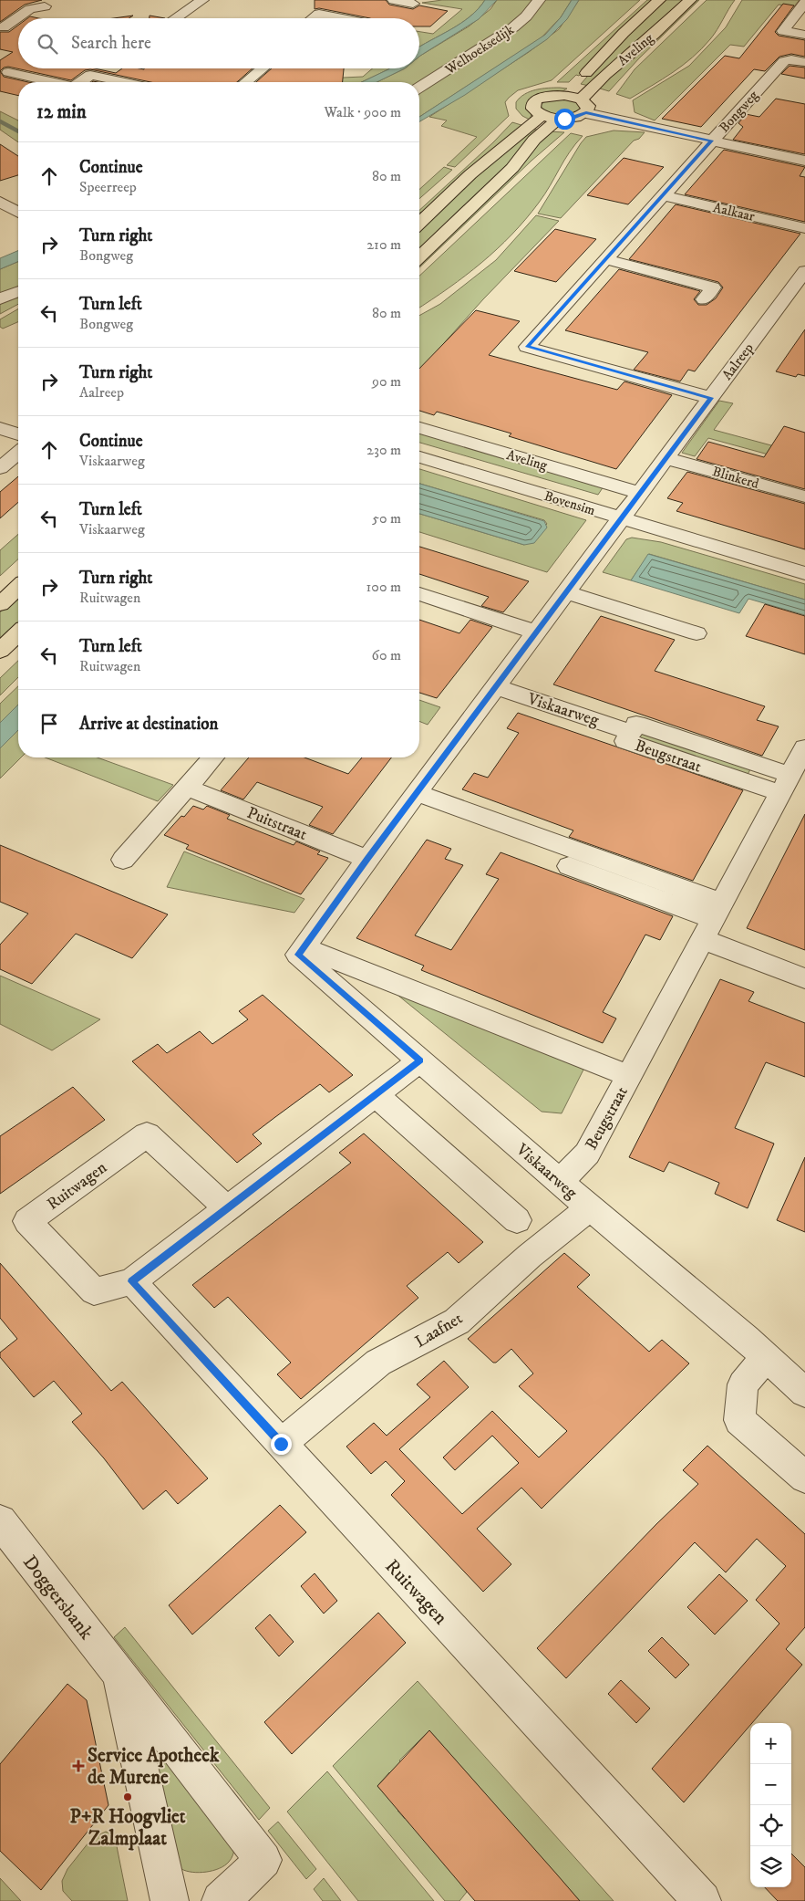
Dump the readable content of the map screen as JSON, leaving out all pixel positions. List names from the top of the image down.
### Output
{
  "streets": {
    "main road": ["Aveling"],
    "street": [
      "Welhoeksedijk",
      "Bongweg",
      "Aalkaar",
      "Aalreep",
      "Blinkerd",
      "Bovensim",
      "Viskaarweg",
      "Beugstraat",
      "Puitstraat",
      "Ruitwagen",
      "Laafnet",
      "Doggersbank"
    ]
  },
  "crossings": [
    ["Aveling", "Aalreep"],
    ["Bongweg", "Aalkaar"],
    ["Bongweg", "Aalreep"],
    ["Aalreep", "Blinkerd"],
    ["Aalreep", "Bovensim"],
    ["Viskaarweg", "Beugstraat"],
    ["Viskaarweg", "Ruitwagen"],
    ["Viskaarweg", "Laafnet"],
    ["Ruitwagen", "Laafnet"]
  ],
  "places": {
    "health": ["Service Apotheek de Murene"],
    "other": ["P+R Hoogvliet Zalmplaat"]
  },
  "page": {
    "search": "Search here",
    "heading": ["12 min", "Walk · 900 m"],
    "list": [
      ["Continue", "Speerreep", "80 m"],
      ["Turn right", "Bongweg", "210 m"],
      ["Turn left", "Bongweg", "80 m"],
      ["Turn right", "Aalreep", "90 m"],
      ["Continue", "Viskaarweg", "230 m"],
      ["Turn left", "Viskaarweg", "50 m"],
      ["Turn right", "Ruitwagen", "100 m"],
      ["Turn left", "Ruitwagen", "60 m"],
      "Arrive at destination"
    ],
    "map_buttons": ["+", "−"]
  }
}
